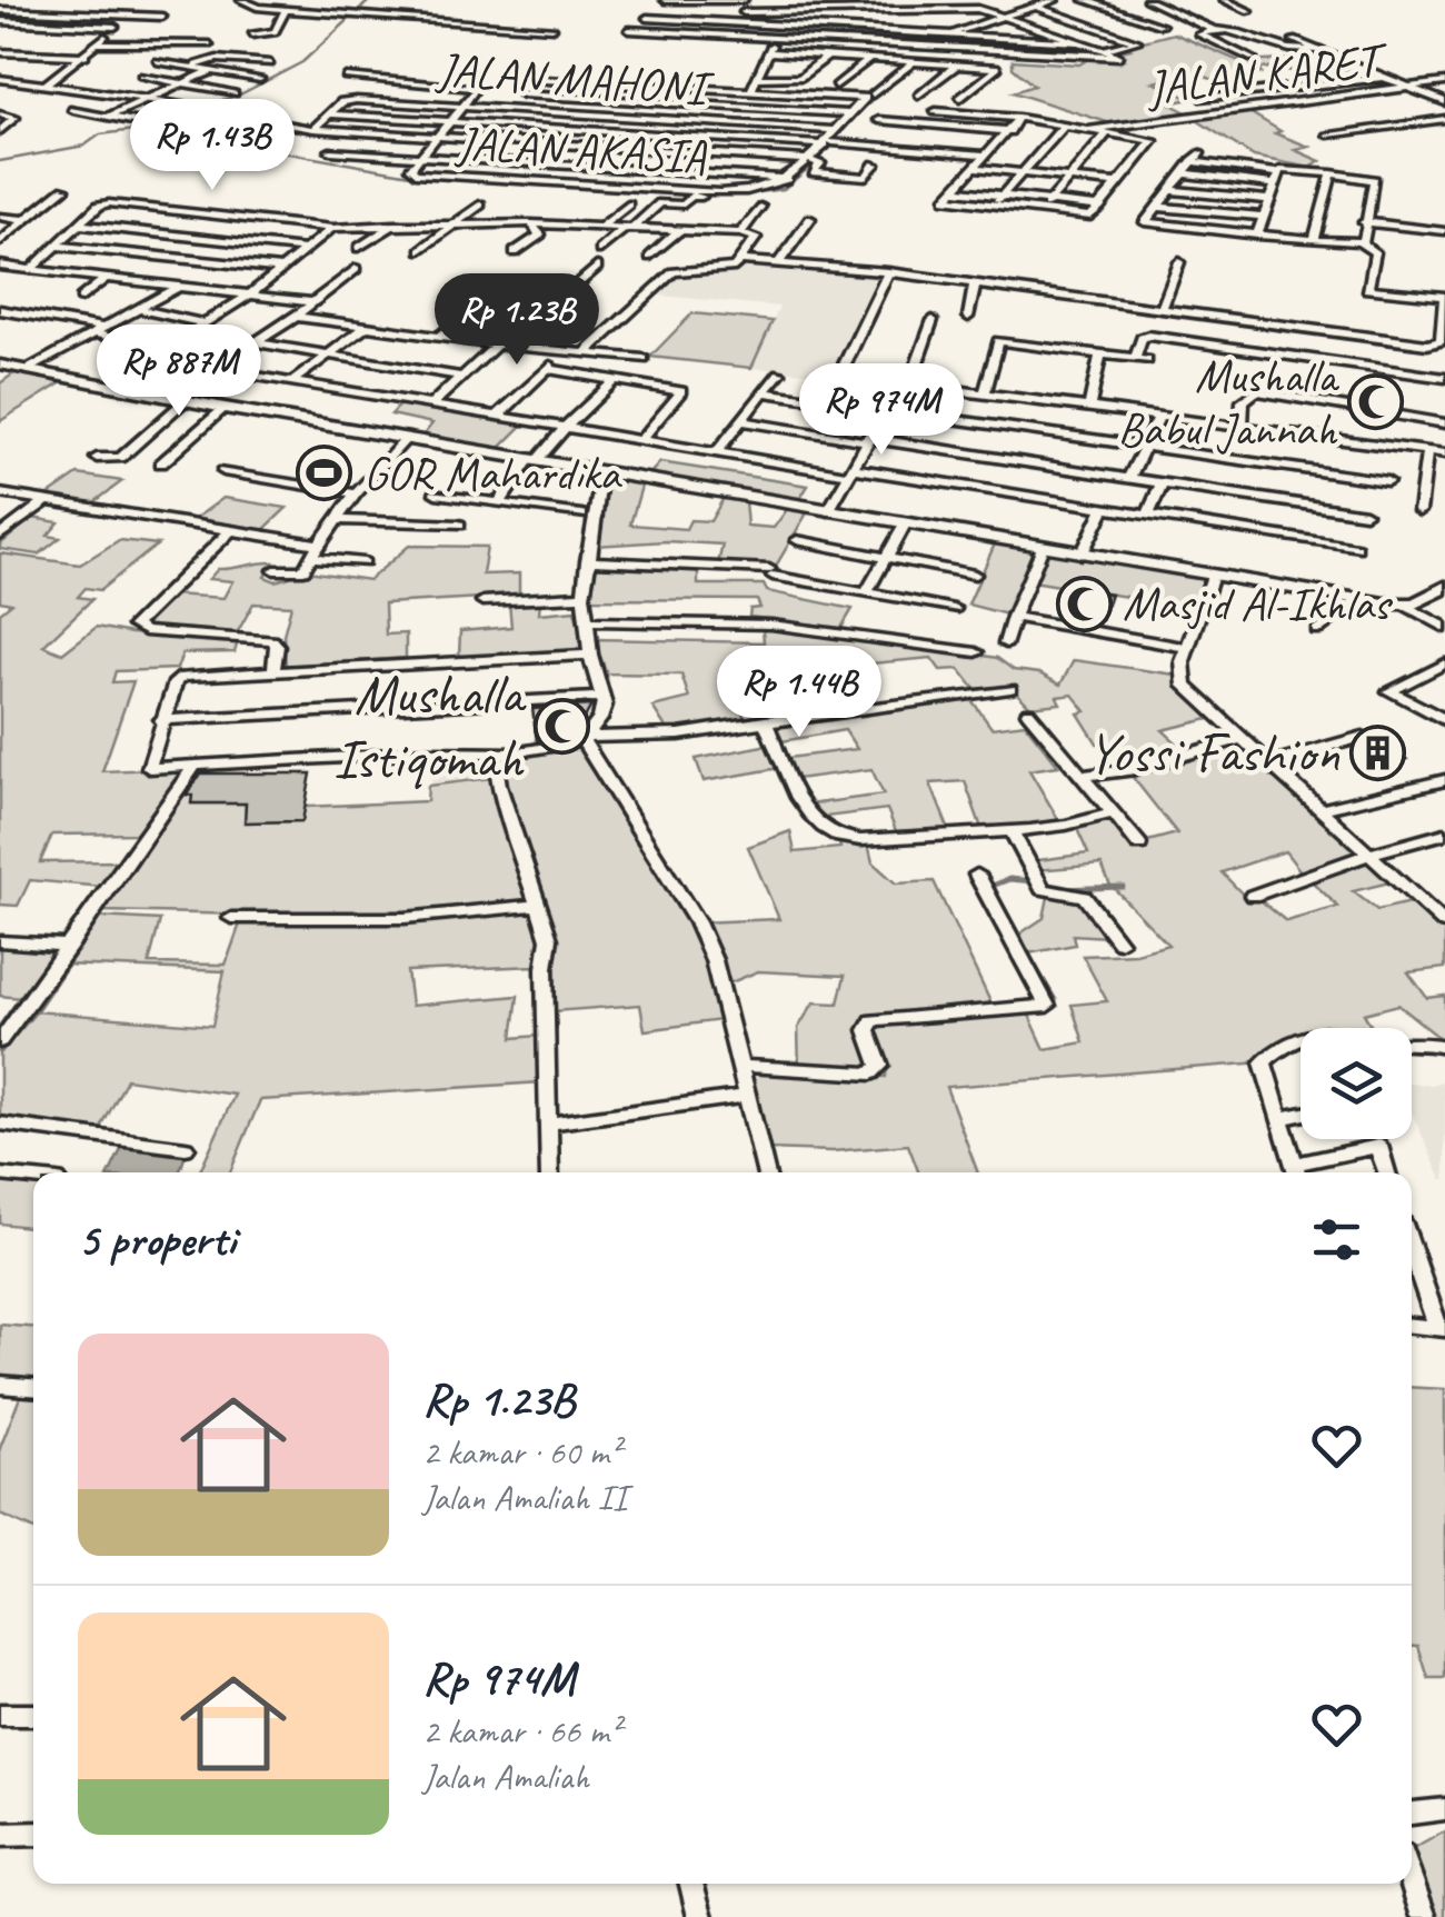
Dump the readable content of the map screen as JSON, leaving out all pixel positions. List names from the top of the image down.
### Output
{
  "streets": {
    "street": ["JALAN KARET", "JALAN MAHONI", "JALAN AKASIA"]
  },
  "crossings": [
    ["JALAN MAHONI", "JALAN AKASIA"]
  ],
  "places": {
    "mosque": ["Mushalla Babul Jannah", "Masjid Al-Ikhlas", "Mushalla Istiqomah"],
    "sports": ["GOR Mahardika"],
    "building": ["Yossi Fashion"]
  },
  "page": {
    "price": [
      "Rp 1.43B",
      "Rp 1.23B",
      "Rp 887M",
      "Rp 974M",
      "Rp 1.44B"
    ],
    "heading": "5 properti",
    "list": [
      {
        "name": "Rp 1.23B",
        "note": "2 kamar · 60 m² · Jalan Amaliah II"
      },
      {
        "name": "Rp 974M",
        "note": "2 kamar · 66 m² · Jalan Amaliah"
      }
    ]
  }
}
